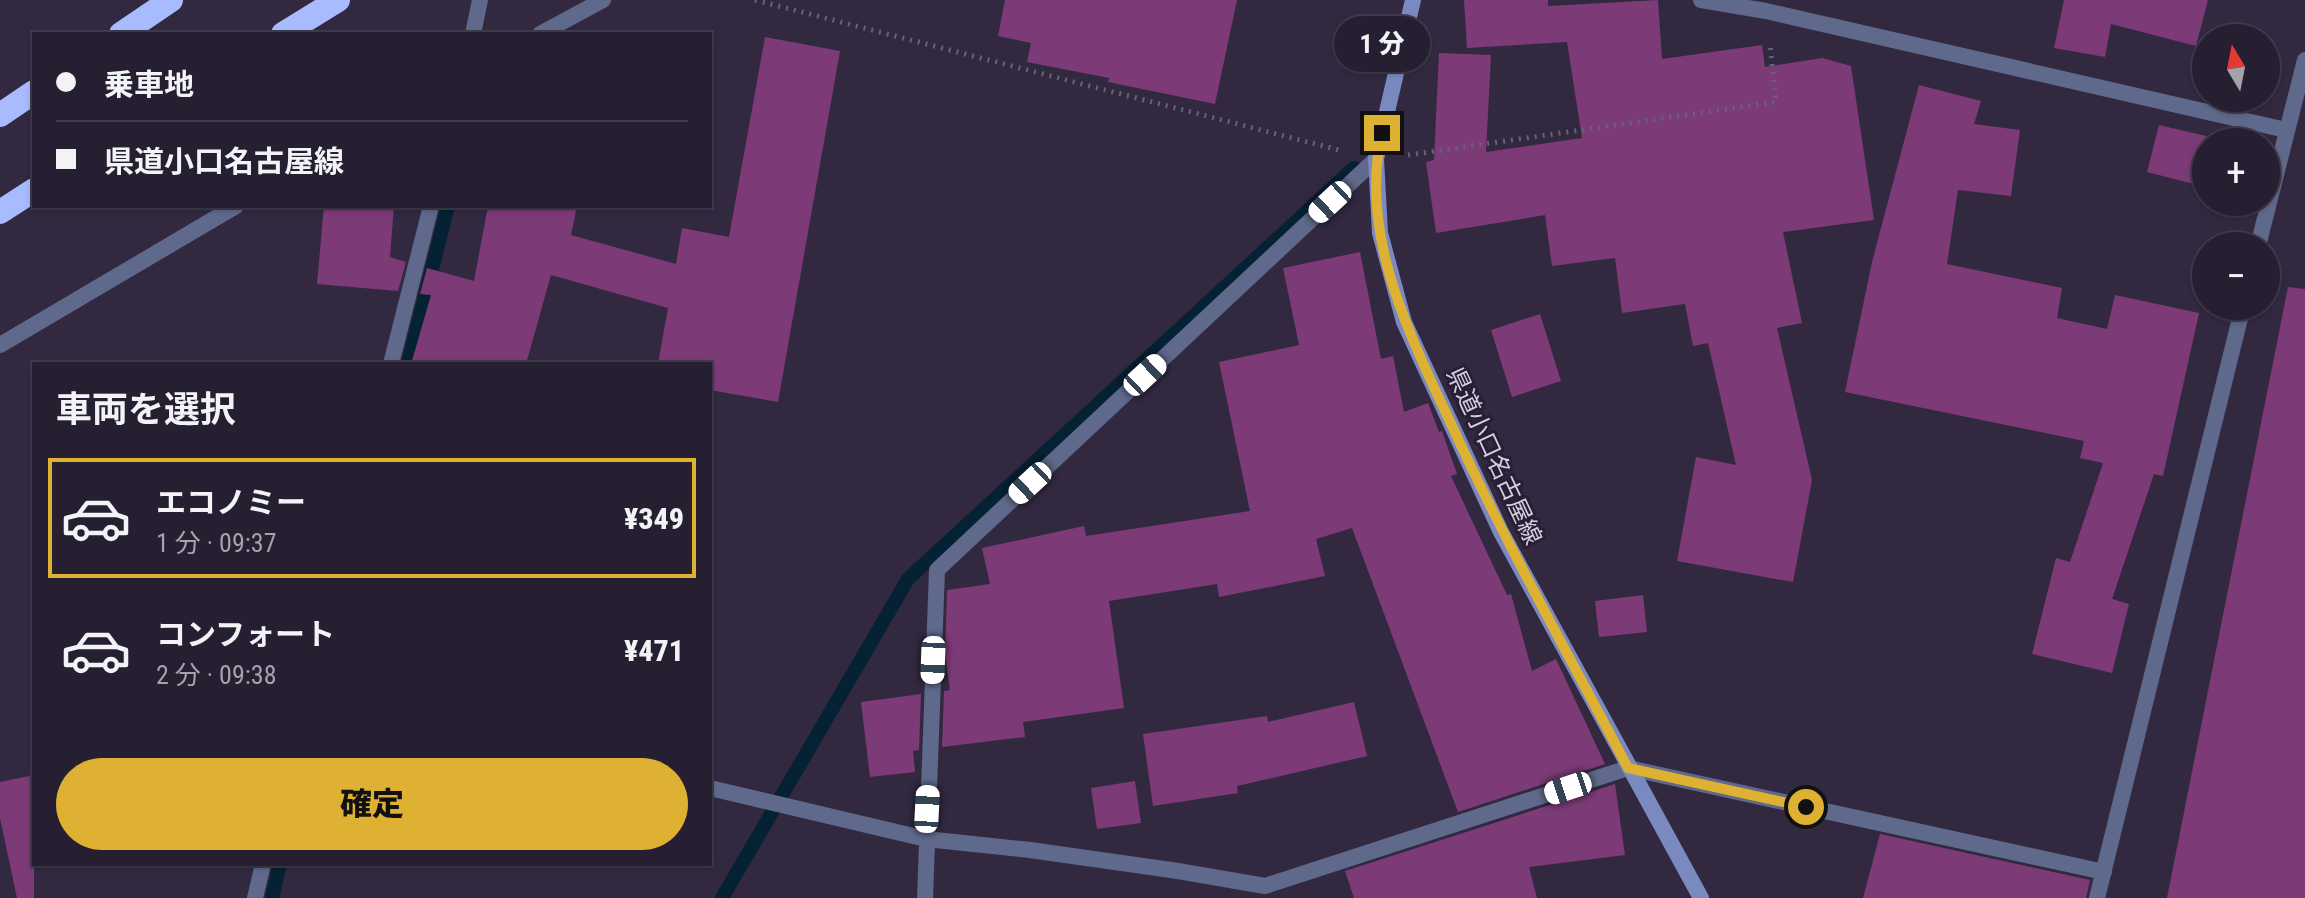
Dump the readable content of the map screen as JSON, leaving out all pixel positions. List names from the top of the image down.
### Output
{
  "streets": {
    "main road": ["県道小口名古屋線"]
  },
  "north": "top",
  "page": {
    "bubble": "1 分",
    "map_buttons": ["+", "−"],
    "banner": ["乗車地", "県道小口名古屋線"],
    "heading": "車両を選択",
    "list": [
      {
        "name": "エコノミー",
        "note": "1 分 · 09:37",
        "value": "¥349"
      },
      {
        "name": "コンフォート",
        "note": "2 分 · 09:38",
        "value": "¥471"
      }
    ],
    "buttons": "確定"
  }
}
